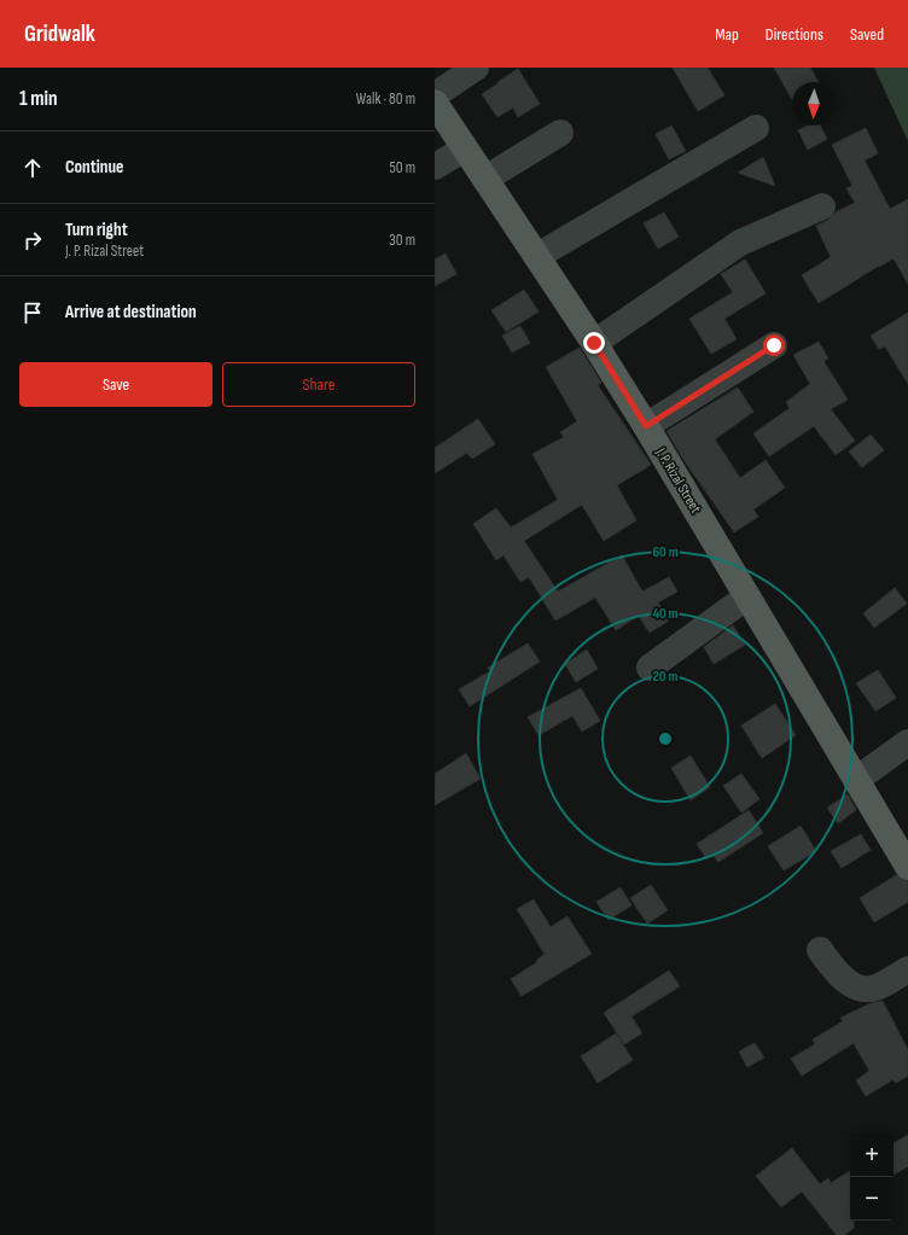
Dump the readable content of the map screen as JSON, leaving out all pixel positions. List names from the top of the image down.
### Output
{
  "streets": {
    "main road": ["J. P. Rizal Street"]
  },
  "north": "bottom",
  "page": {
    "header": "Gridwalk",
    "nav": ["Map", "Directions", "Saved"],
    "heading": ["1 min", "Walk · 80 m"],
    "list": [
      ["Continue", "50 m"],
      ["Turn right", "J. P. Rizal Street", "30 m"],
      "Arrive at destination"
    ],
    "buttons": ["Save", "Share"],
    "map_buttons": ["+", "−"]
  },
  "rings": ["60 m", "40 m", "20 m"]
}
